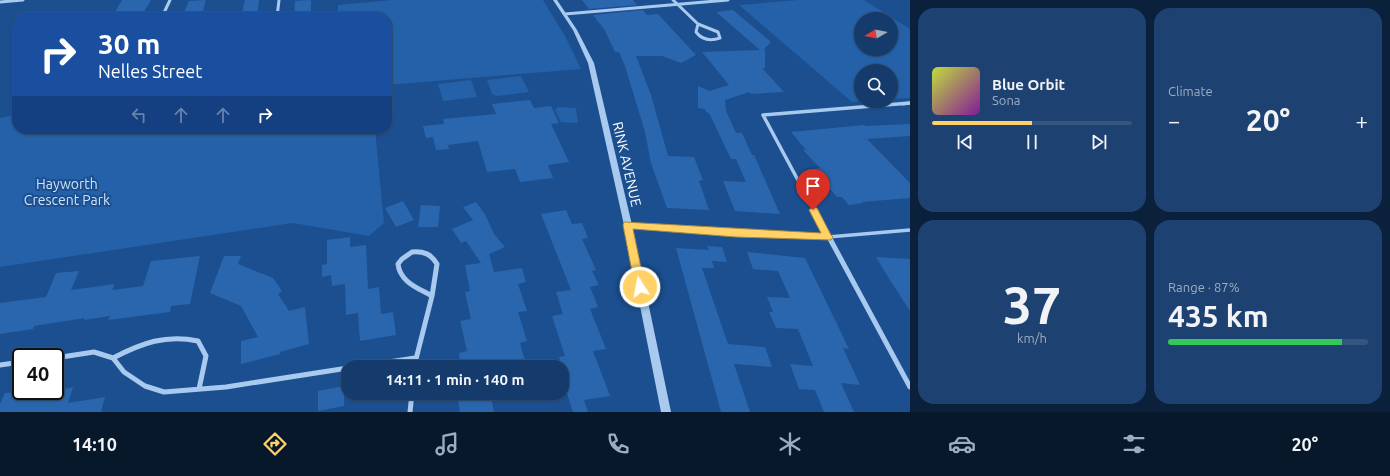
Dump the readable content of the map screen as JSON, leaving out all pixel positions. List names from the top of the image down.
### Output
{
  "streets": {
    "street": ["RINK AVENUE"]
  },
  "parks": ["Hayworth Crescent Park"],
  "north": "left",
  "page": {
    "tile": [
      "Climate",
      ["37", "km/h"],
      ["Range · 87%", "435 km"]
    ],
    "turn": ["30 m", "Nelles Street"],
    "song": ["Blue Orbit", "Sona"],
    "heat": ["−", "20°", "+"],
    "limit": "40",
    "trip": "14:11 · 1 min · 140 m",
    "tabs": ["14:10", "20°"]
  }
}
